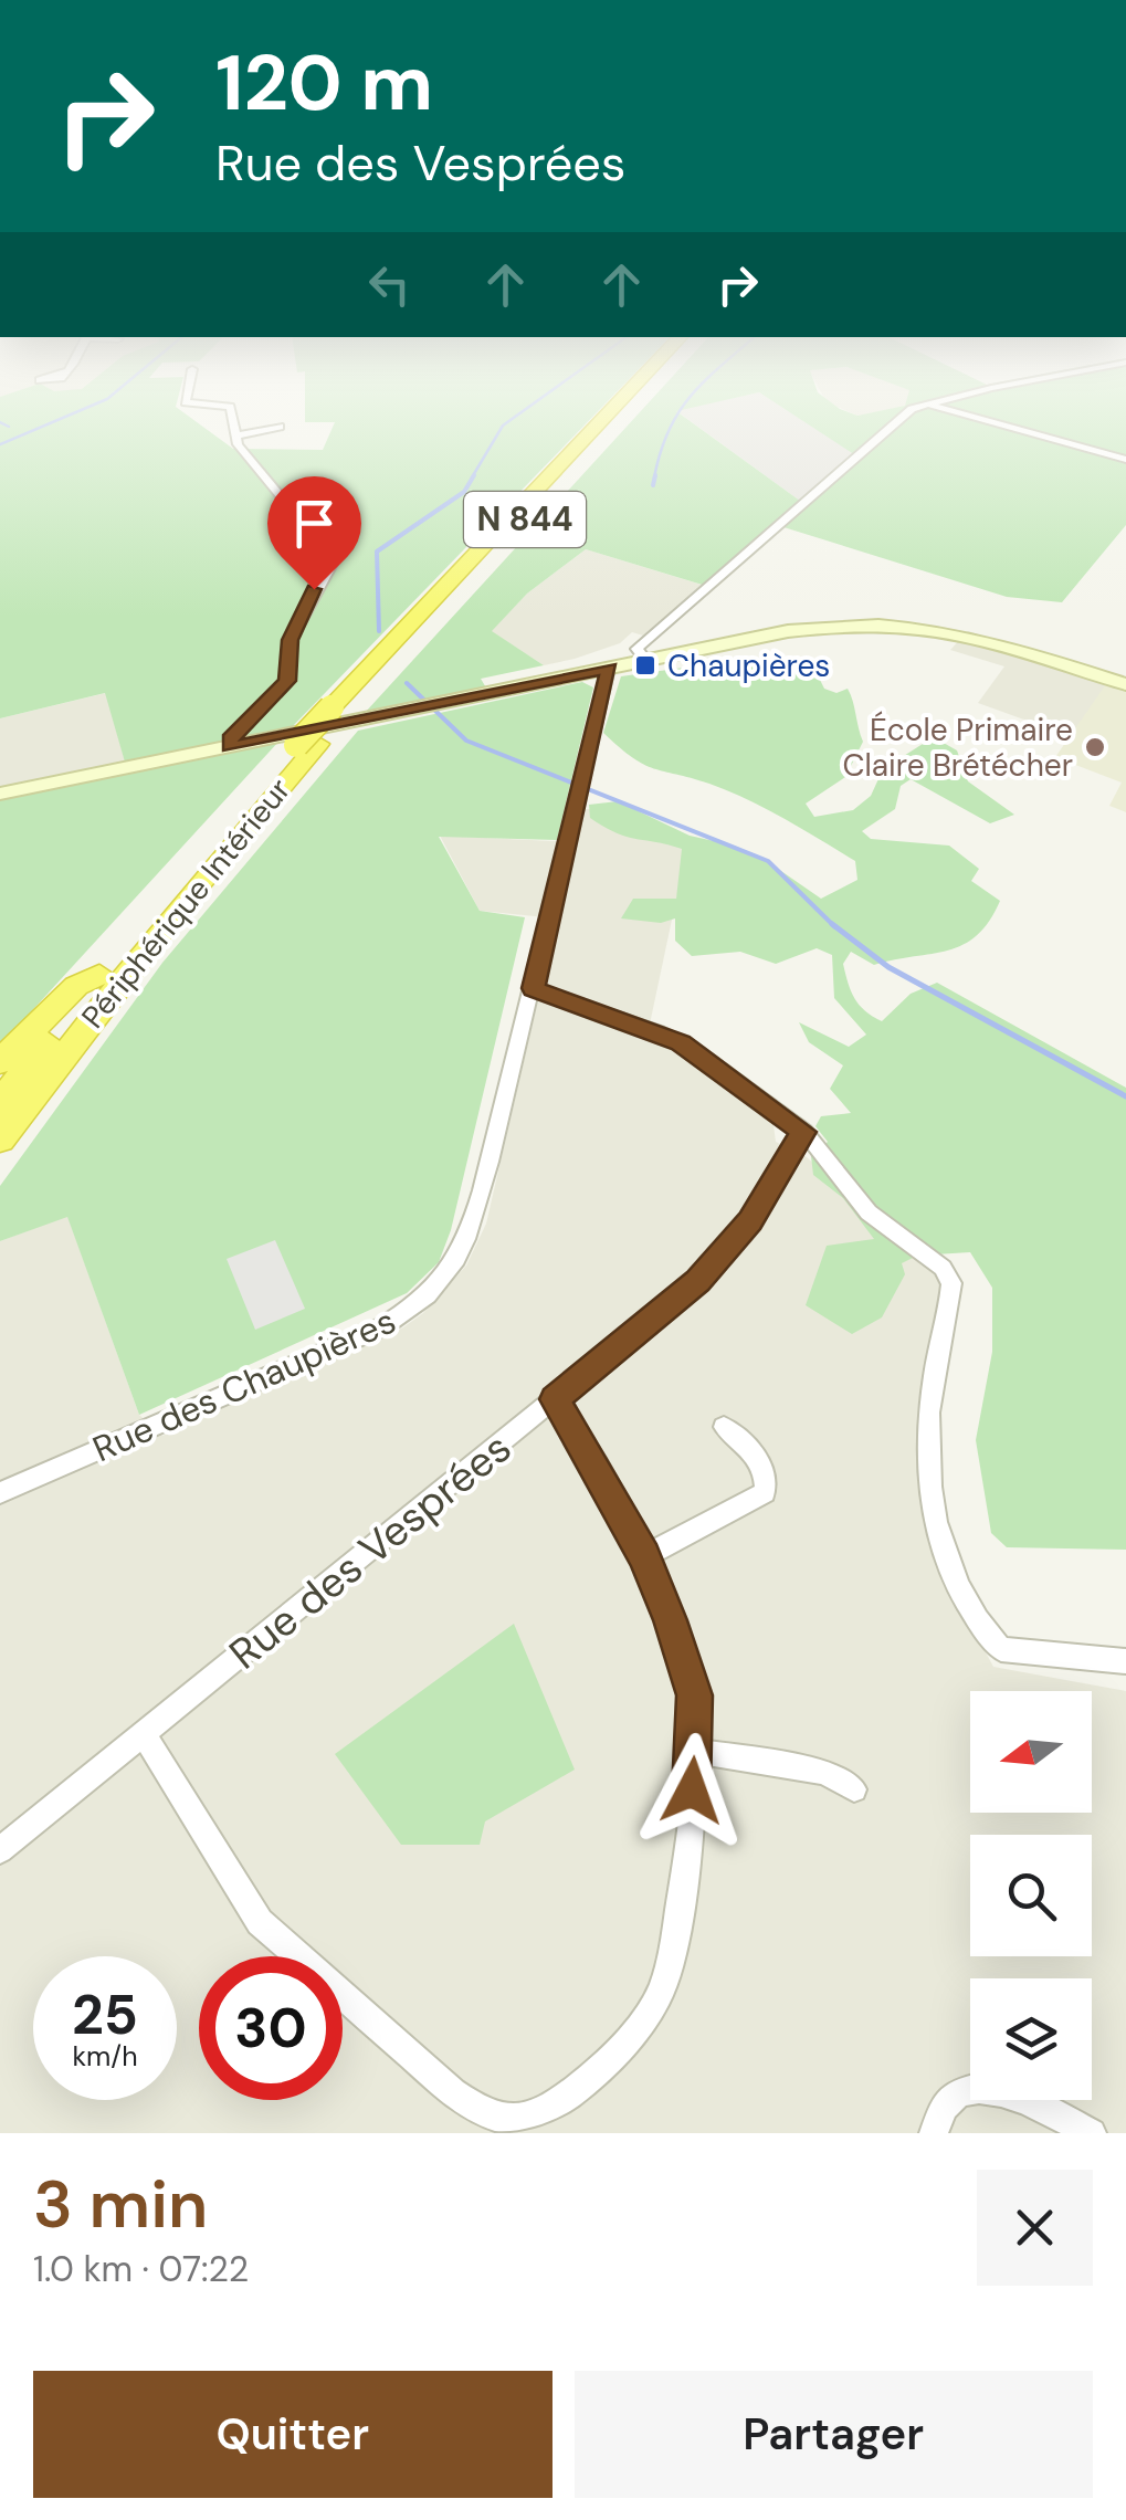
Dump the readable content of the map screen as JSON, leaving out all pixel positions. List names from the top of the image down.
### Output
{
  "streets": {
    "highway": ["N 844", "Périphérique Intérieur"],
    "street": ["Rue des Chaupières", "Rue des Vesprées"]
  },
  "crossings": [
    ["N 844", "Périphérique Intérieur"]
  ],
  "places": {
    "transit": ["Chaupières"],
    "other": ["École Primaire Claire Brétécher"]
  },
  "north": "left",
  "page": {
    "turn": ["120 m", "Rue des Vesprées"],
    "speed": "25 km/h",
    "limit": "30",
    "heading": ["3 min", "1.0 km · 07:22"],
    "buttons": ["Quitter", "Partager"]
  }
}
